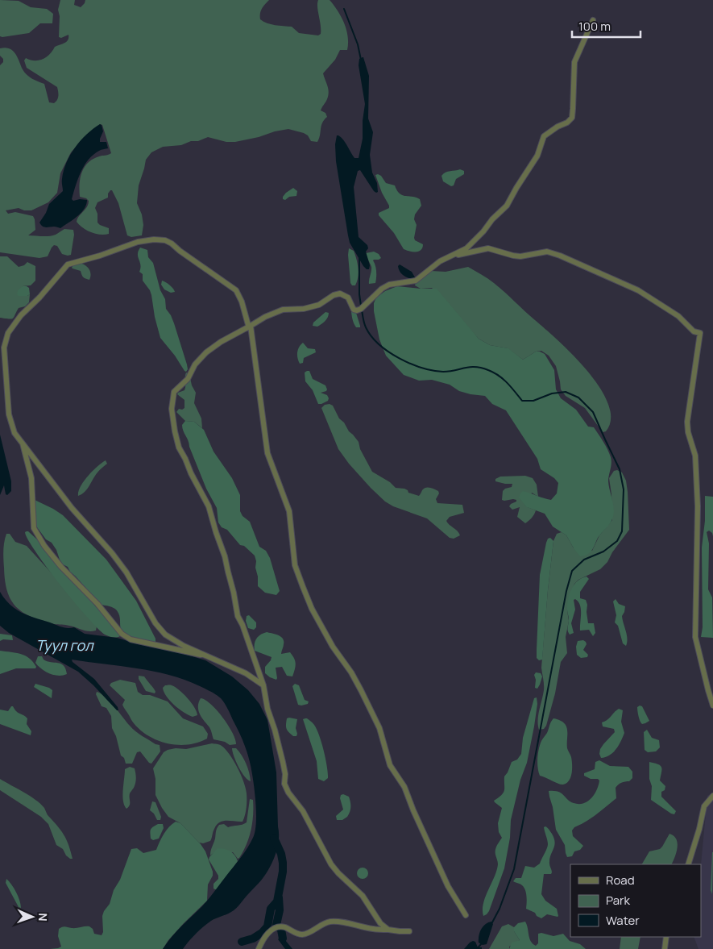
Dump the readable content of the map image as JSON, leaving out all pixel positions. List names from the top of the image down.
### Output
{
  "water": ["Туул гол"],
  "legend": ["Road", "Park", "Water"],
  "scale_bar": "100 m",
  "north": "right"
}
